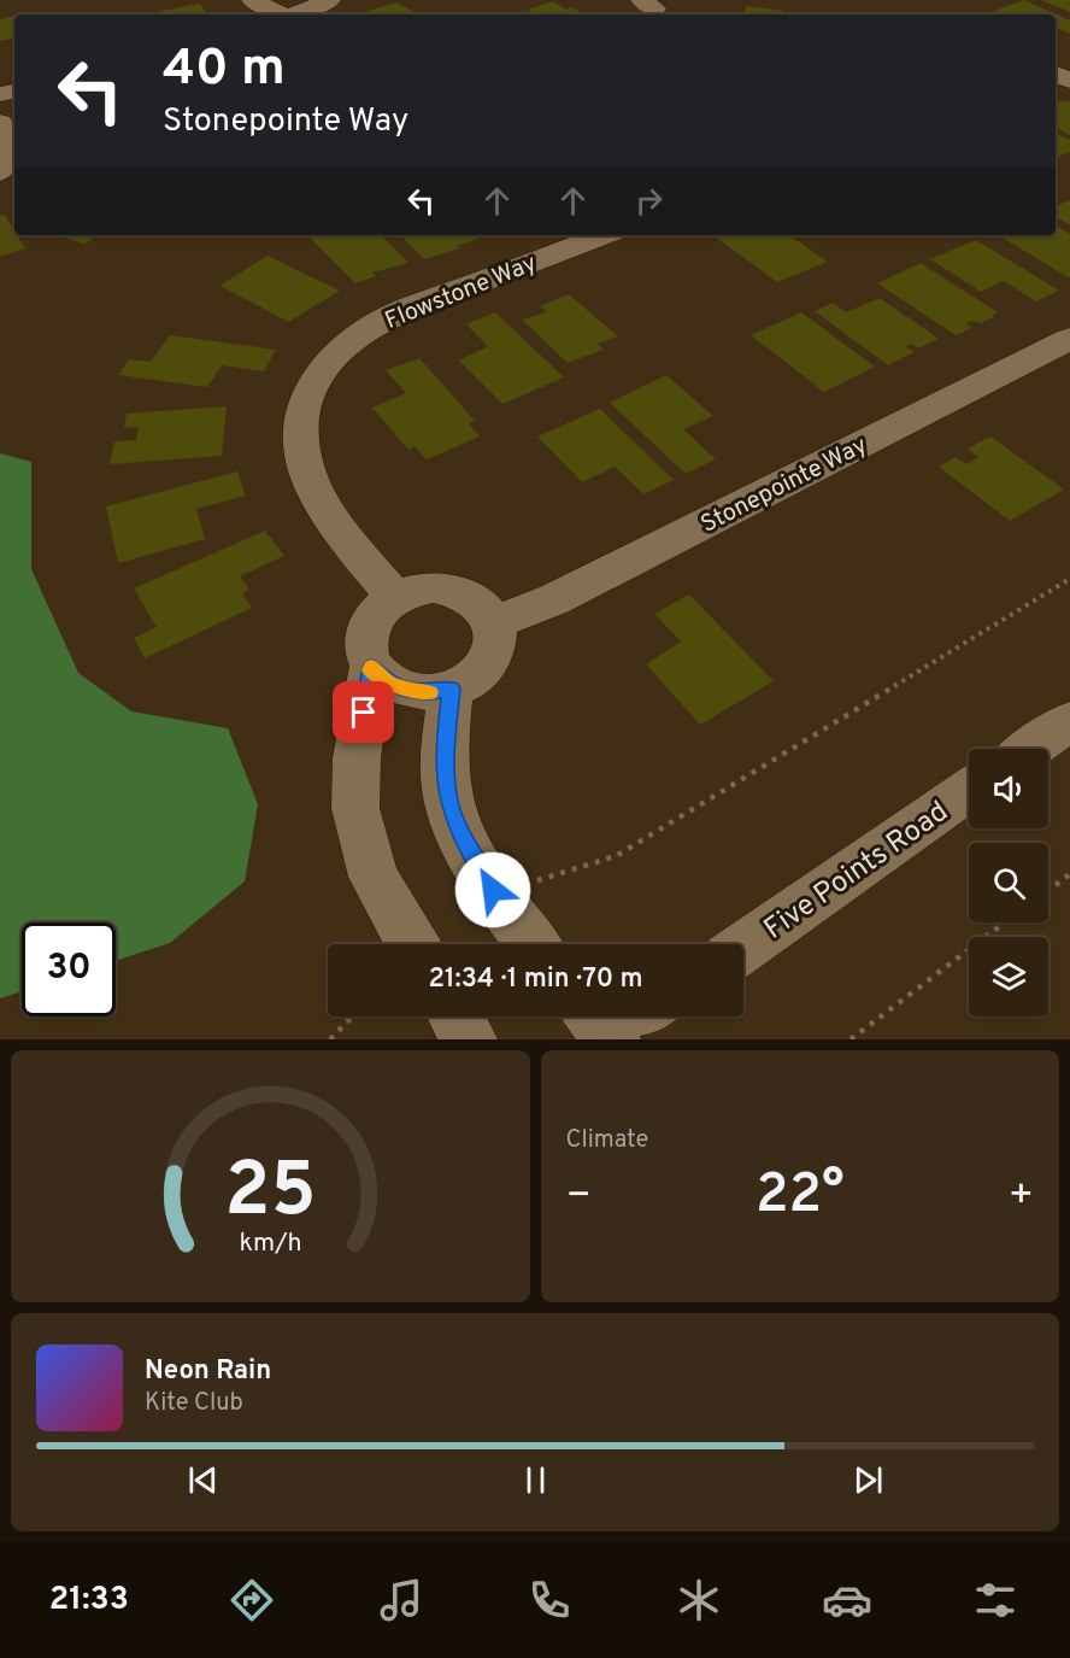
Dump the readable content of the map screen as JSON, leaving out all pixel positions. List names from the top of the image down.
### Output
{
  "streets": {
    "street": ["Flowstone Way", "Stonepointe Way", "Five Points Road"]
  },
  "crossings": [
    ["Flowstone Way", "Stonepointe Way"]
  ],
  "page": {
    "turn": ["40 m", "Stonepointe Way"],
    "limit": "30",
    "trip": "21:34 · 1 min · 70 m",
    "tile": "Climate",
    "heat": ["−", "22°", "+"],
    "song": ["Neon Rain", "Kite Club"],
    "tabs": "21:33",
    "gauge": ["25", "km/h"]
  }
}
